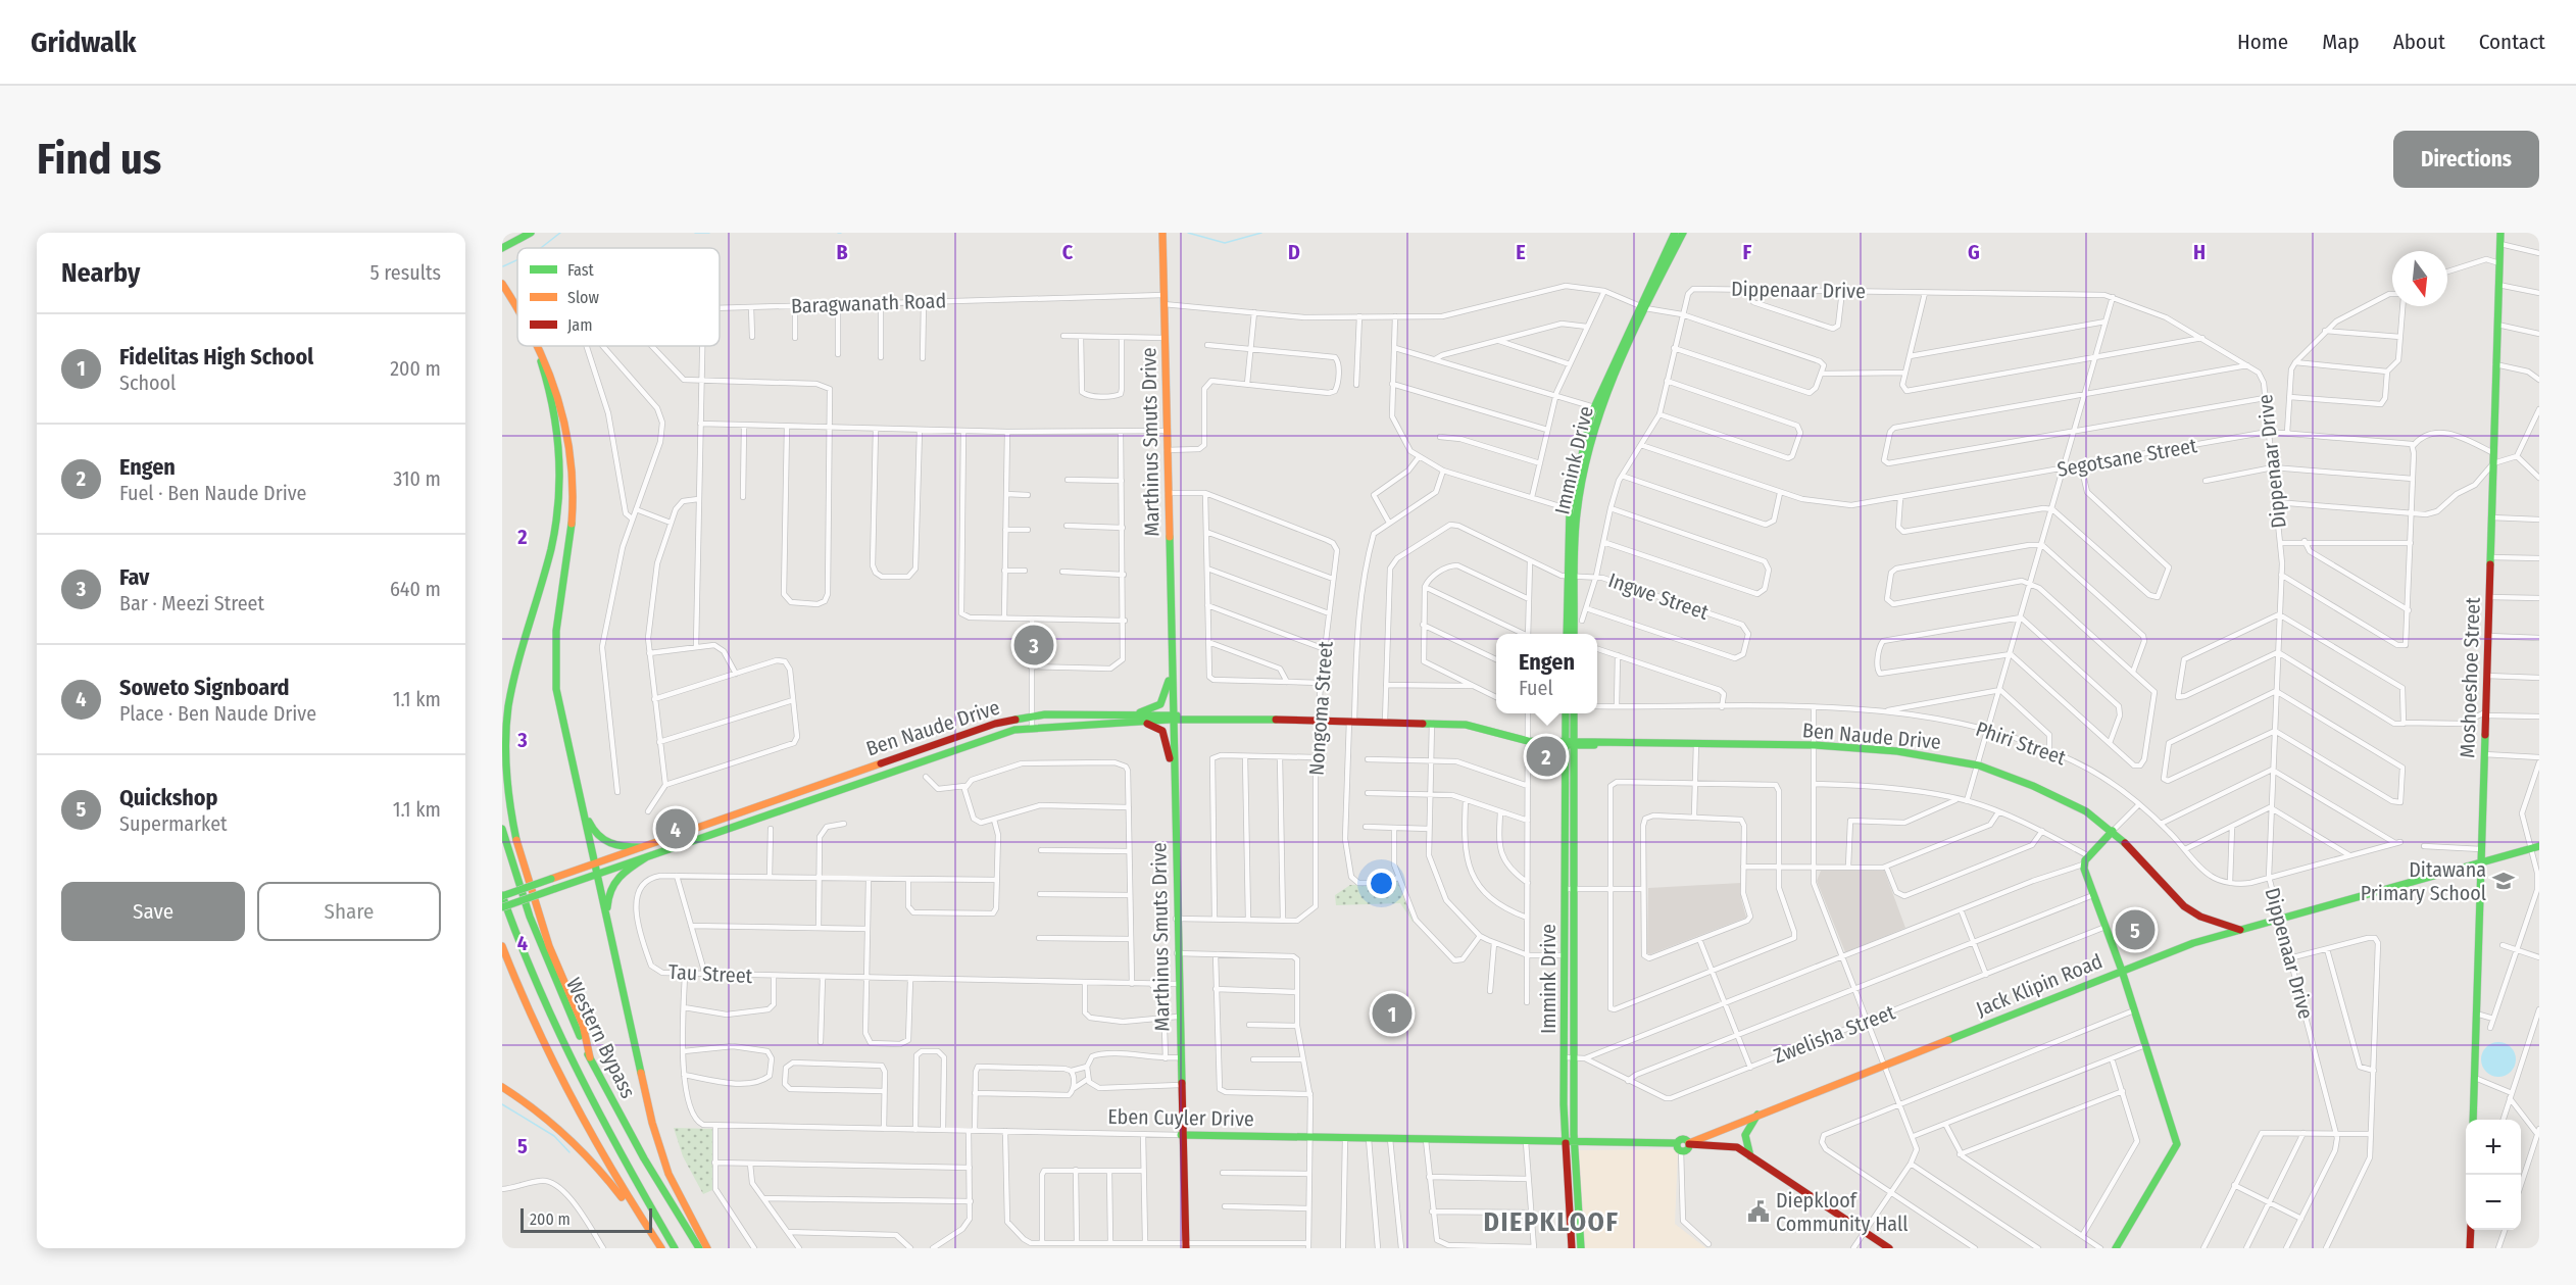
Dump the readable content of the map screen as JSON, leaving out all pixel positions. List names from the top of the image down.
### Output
{
  "streets": {
    "main road": [
      "Marthinus Smuts Drive",
      "Immink Drive",
      "Moshoeshoe Street",
      "Ben Naude Drive",
      "Jack Klipin Road",
      "Western Bypass",
      "Eben Cuyler Drive"
    ],
    "street": [
      "Dippenaar Drive",
      "Baragwanath Road",
      "Segotsane Street",
      "Ingwe Street",
      "Nongoma Street",
      "Phiri Street",
      "Tau Street",
      "Zwelisha Street"
    ]
  },
  "crossings": [
    ["Dippenaar Drive", "Segotsane Street"],
    ["Dippenaar Drive", "Ingwe Street"],
    ["Dippenaar Drive", "Jack Klipin Road"],
    ["Baragwanath Road", "Marthinus Smuts Drive"],
    ["Marthinus Smuts Drive", "Nongoma Street"],
    ["Marthinus Smuts Drive", "Ben Naude Drive"],
    ["Marthinus Smuts Drive", "Tau Street"],
    ["Marthinus Smuts Drive", "Eben Cuyler Drive"],
    ["Immink Drive", "Ingwe Street"],
    ["Immink Drive", "Ben Naude Drive"],
    ["Immink Drive", "Zwelisha Street"],
    ["Immink Drive", "Eben Cuyler Drive"],
    ["Ingwe Street", "Ben Naude Drive"],
    ["Moshoeshoe Street", "Jack Klipin Road"],
    ["Nongoma Street", "Ben Naude Drive"],
    ["Ben Naude Drive", "Jack Klipin Road"],
    ["Ben Naude Drive", "Western Bypass"],
    ["Jack Klipin Road", "Eben Cuyler Drive"]
  ],
  "districts": ["DIEPKLOOF"],
  "places": {
    "school or university": ["Ditawana Primary School"],
    "public building": ["Diepkloof Community Hall"]
  },
  "legend": ["Fast", "Slow", "Jam"],
  "scale_bar": "200 m",
  "north": "bottom",
  "page": {
    "header": "Gridwalk",
    "nav": [
      "Home",
      "Map",
      "About",
      "Contact"
    ],
    "buttons": [
      "Directions",
      ["Save", "Share"]
    ],
    "title": "Find us",
    "heading": ["Nearby", "5 results"],
    "list": [
      {
        "mark": "1",
        "name": "Fidelitas High School",
        "note": "School",
        "value": "200 m"
      },
      {
        "mark": "2",
        "name": "Engen",
        "note": "Fuel · Ben Naude Drive",
        "value": "310 m"
      },
      {
        "mark": "3",
        "name": "Fav",
        "note": "Bar · Meezi Street",
        "value": "640 m"
      },
      {
        "mark": "4",
        "name": "Soweto Signboard",
        "note": "Place · Ben Naude Drive",
        "value": "1.1 km"
      },
      {
        "mark": "5",
        "name": "Quickshop",
        "note": "Supermarket",
        "value": "1.1 km"
      }
    ],
    "pins": [
      "3",
      "2",
      "4",
      "5",
      "1"
    ],
    "popup": ["Engen", "Fuel"],
    "map_buttons": ["+", "−"],
    "scale": "200 m"
  },
  "grid": {
    "columns": [
      "B",
      "C",
      "D",
      "E",
      "F",
      "G",
      "H"
    ],
    "rows": [
      "2",
      "3",
      "4",
      "5"
    ]
  }
}
